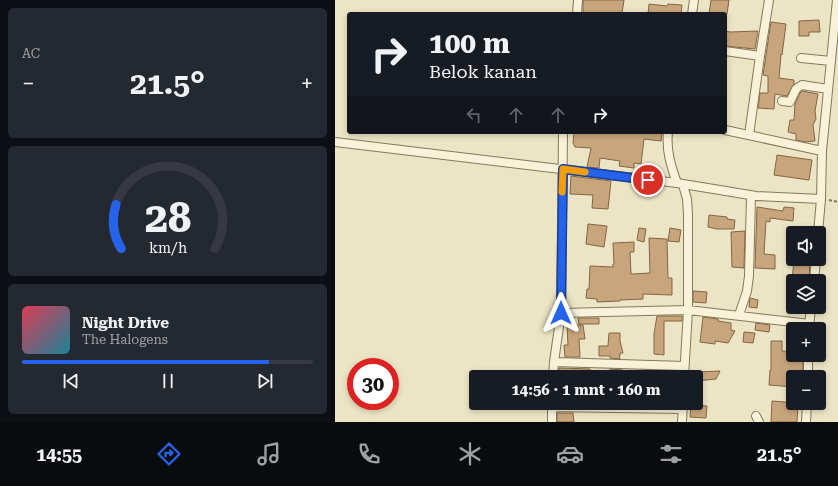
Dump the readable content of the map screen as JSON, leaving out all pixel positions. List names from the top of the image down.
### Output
{
  "page": {
    "tile": "AC",
    "turn": ["100 m", "Belok kanan"],
    "heat": ["−", "21.5°", "+"],
    "map_buttons": ["+", "−"],
    "song": ["Night Drive", "The Halogens"],
    "limit": "30",
    "trip": "14:56 · 1 mnt · 160 m",
    "tabs": ["14:55", "21.5°"],
    "gauge": ["28", "km/h"]
  }
}
